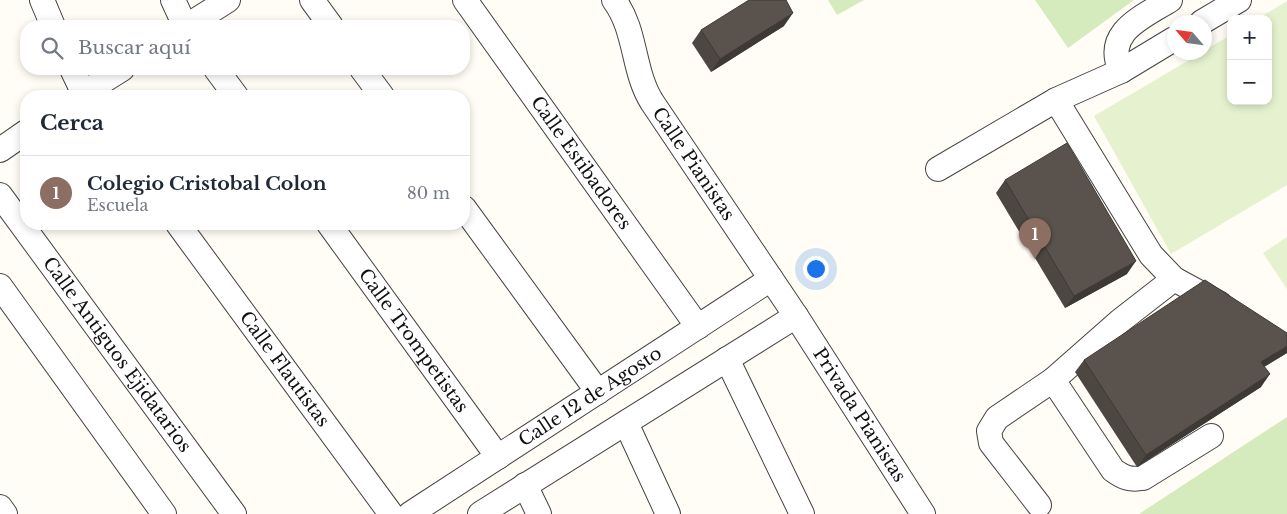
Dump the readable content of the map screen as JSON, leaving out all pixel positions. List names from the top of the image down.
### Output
{
  "streets": {
    "street": [
      "Calle Estibadores",
      "Calle Pianistas",
      "Calle Trompetistas",
      "Calle Antiguos Ejidatarios",
      "Calle Flautistas",
      "Calle 12 de Agosto",
      "Privada Pianistas"
    ]
  },
  "crossings": [
    ["Calle Estibadores", "Calle 12 de Agosto"],
    ["Calle Pianistas", "Calle 12 de Agosto"],
    ["Calle Pianistas", "Privada Pianistas"],
    ["Calle Trompetistas", "Calle 12 de Agosto"]
  ],
  "north": "top left",
  "page": {
    "map_buttons": ["+", "−"],
    "search": "Buscar aquí",
    "heading": "Cerca",
    "list": [
      {
        "mark": "1",
        "name": "Colegio Cristobal Colon",
        "note": "Escuela",
        "value": "80 m"
      }
    ],
    "pins": "1"
  }
}
